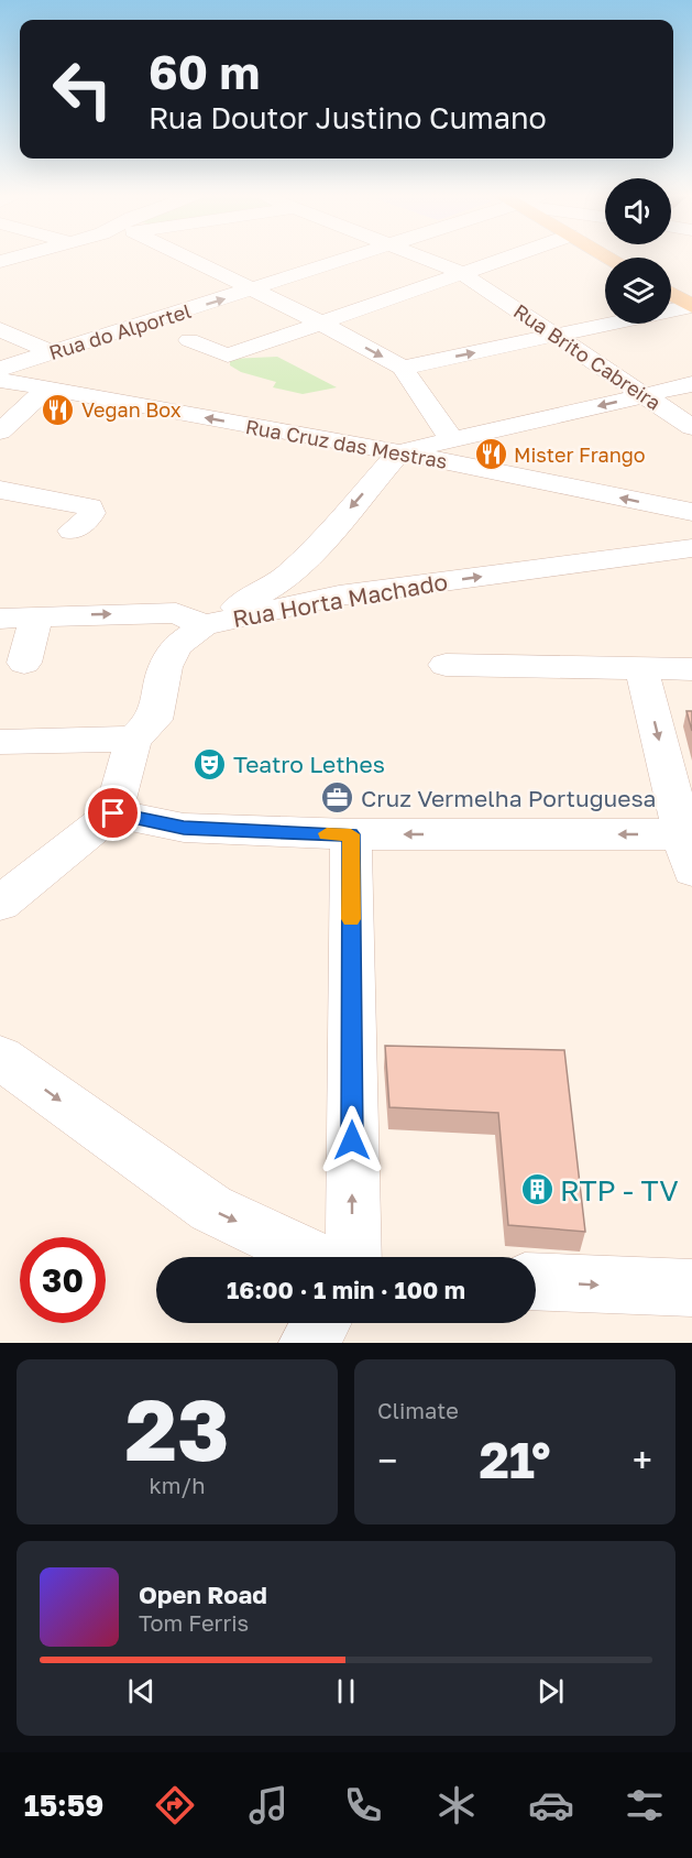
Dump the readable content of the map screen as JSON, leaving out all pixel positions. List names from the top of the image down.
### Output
{
  "streets": {
    "street": [
      "Rua do Alportel",
      "Rua Brito Cabreira",
      "Rua Cruz das Mestras",
      "Rua Horta Machado"
    ]
  },
  "places": {
    "restaurant": ["Vegan Box", "Mister Frango"],
    "theatre": ["Teatro Lethes"],
    "office": ["Cruz Vermelha Portuguesa"],
    "building": ["RTP - TV"]
  },
  "page": {
    "turn": ["60 m", "Rua Doutor Justino Cumano"],
    "limit": "30",
    "trip": "16:00 · 1 min · 100 m",
    "tile": [
      ["23", "km/h"],
      "Climate"
    ],
    "heat": ["−", "21°", "+"],
    "song": ["Open Road", "Tom Ferris"],
    "tabs": "15:59"
  }
}
